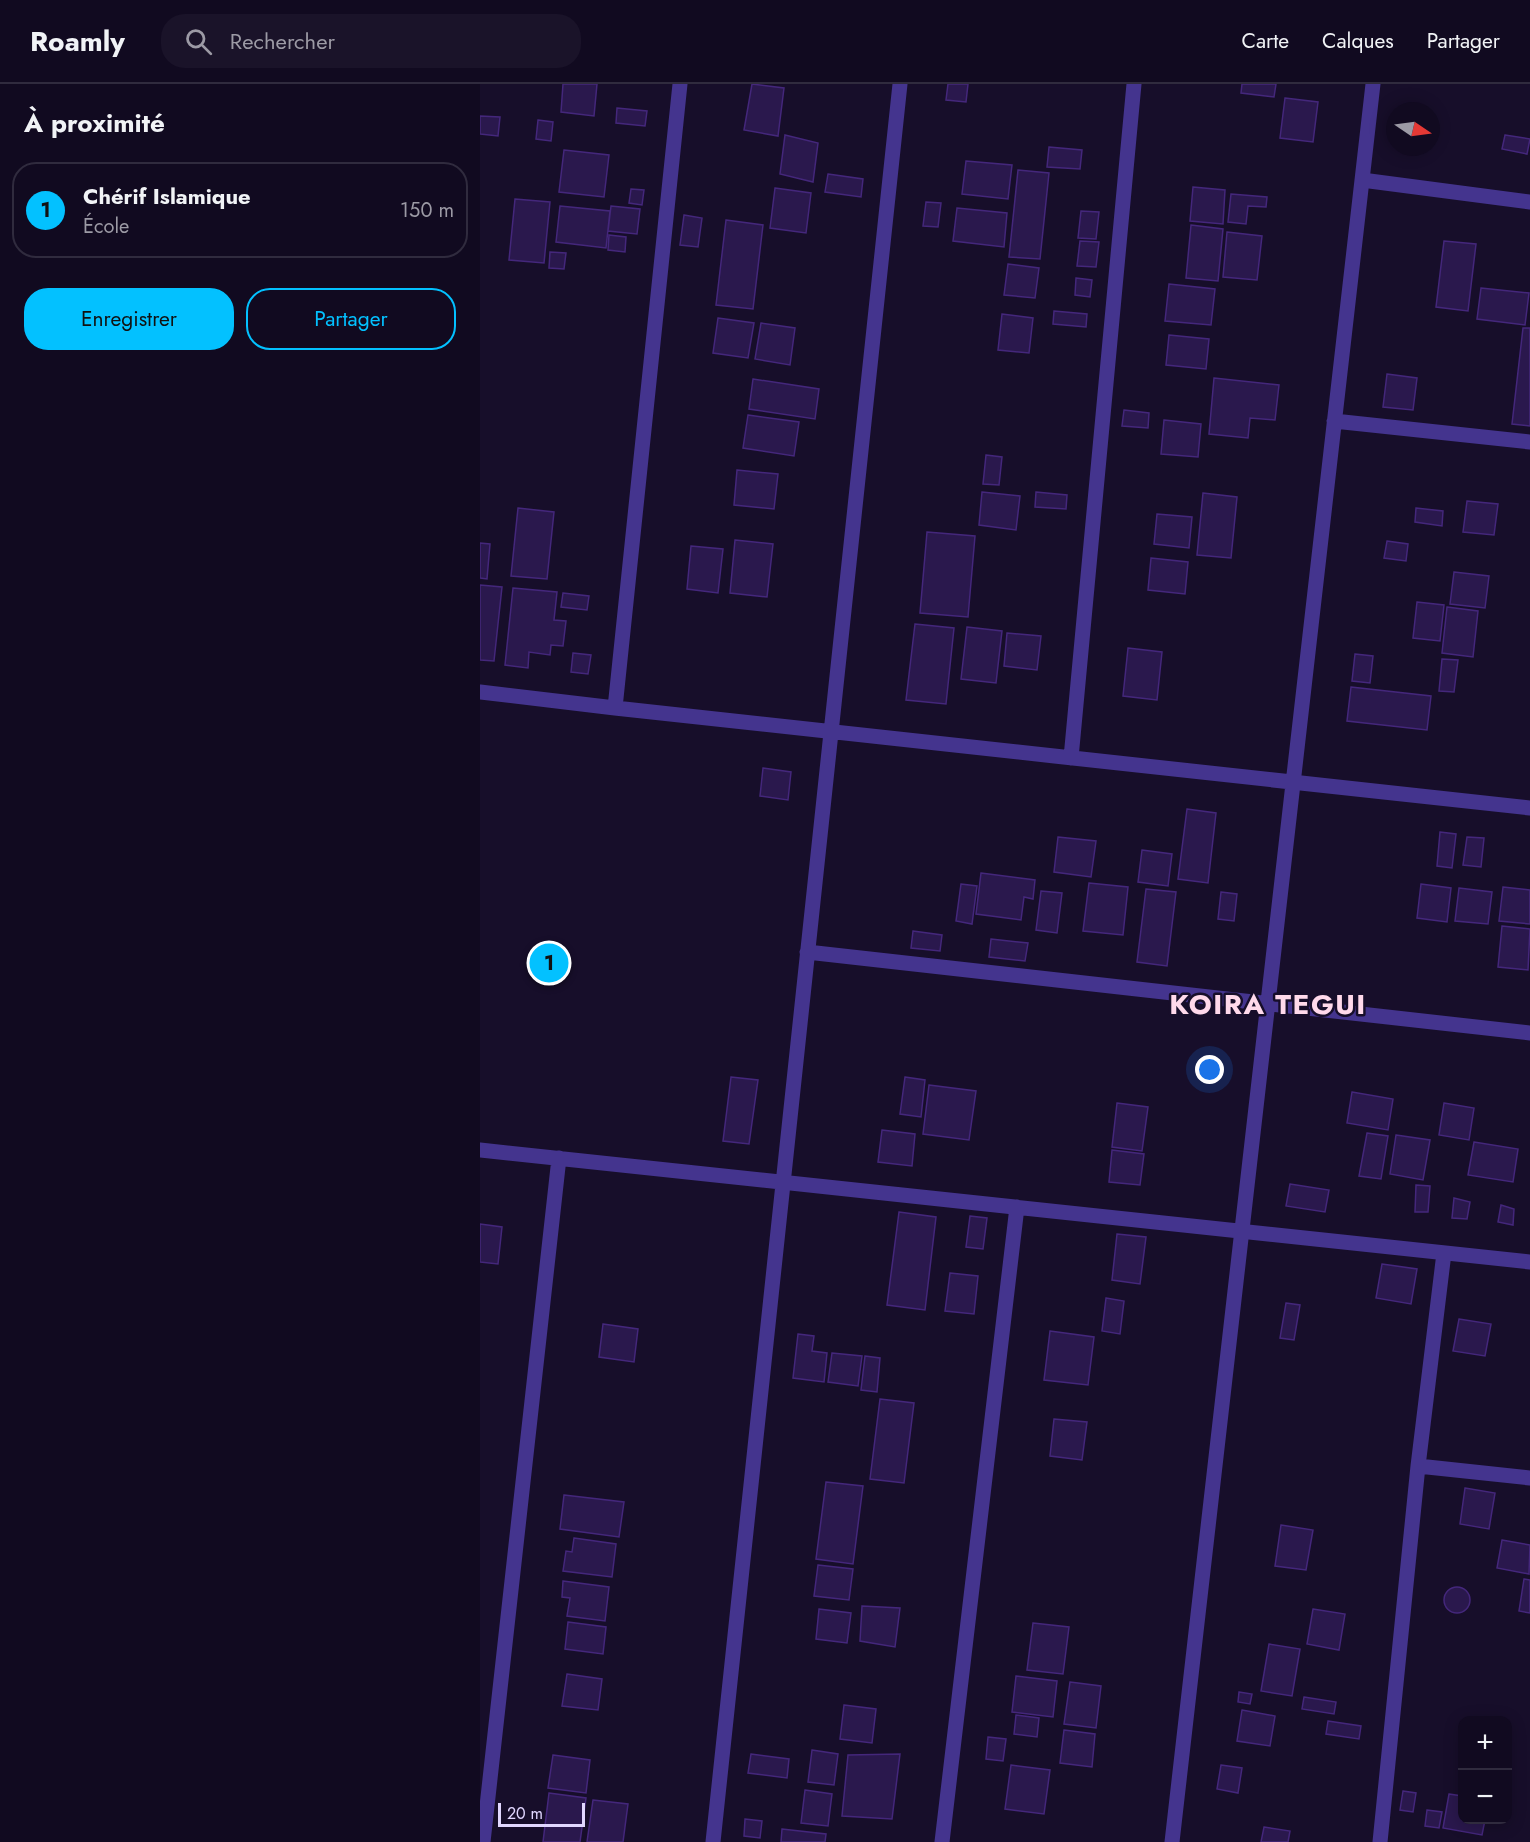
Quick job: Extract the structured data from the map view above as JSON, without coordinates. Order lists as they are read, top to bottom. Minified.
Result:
{"districts":["KOIRA TEGUI"],"scale_bar":"20 m","north":"right","page":{"header":"Roamly","search":"Rechercher","nav":["Carte","Calques","Partager"],"heading":"À proximité","list":[{"mark":"1","name":"Chérif Islamique","note":"École","value":"150 m"}],"buttons":["Enregistrer","Partager"],"pins":"1","map_buttons":["+","−"],"scale":"20 m"}}
